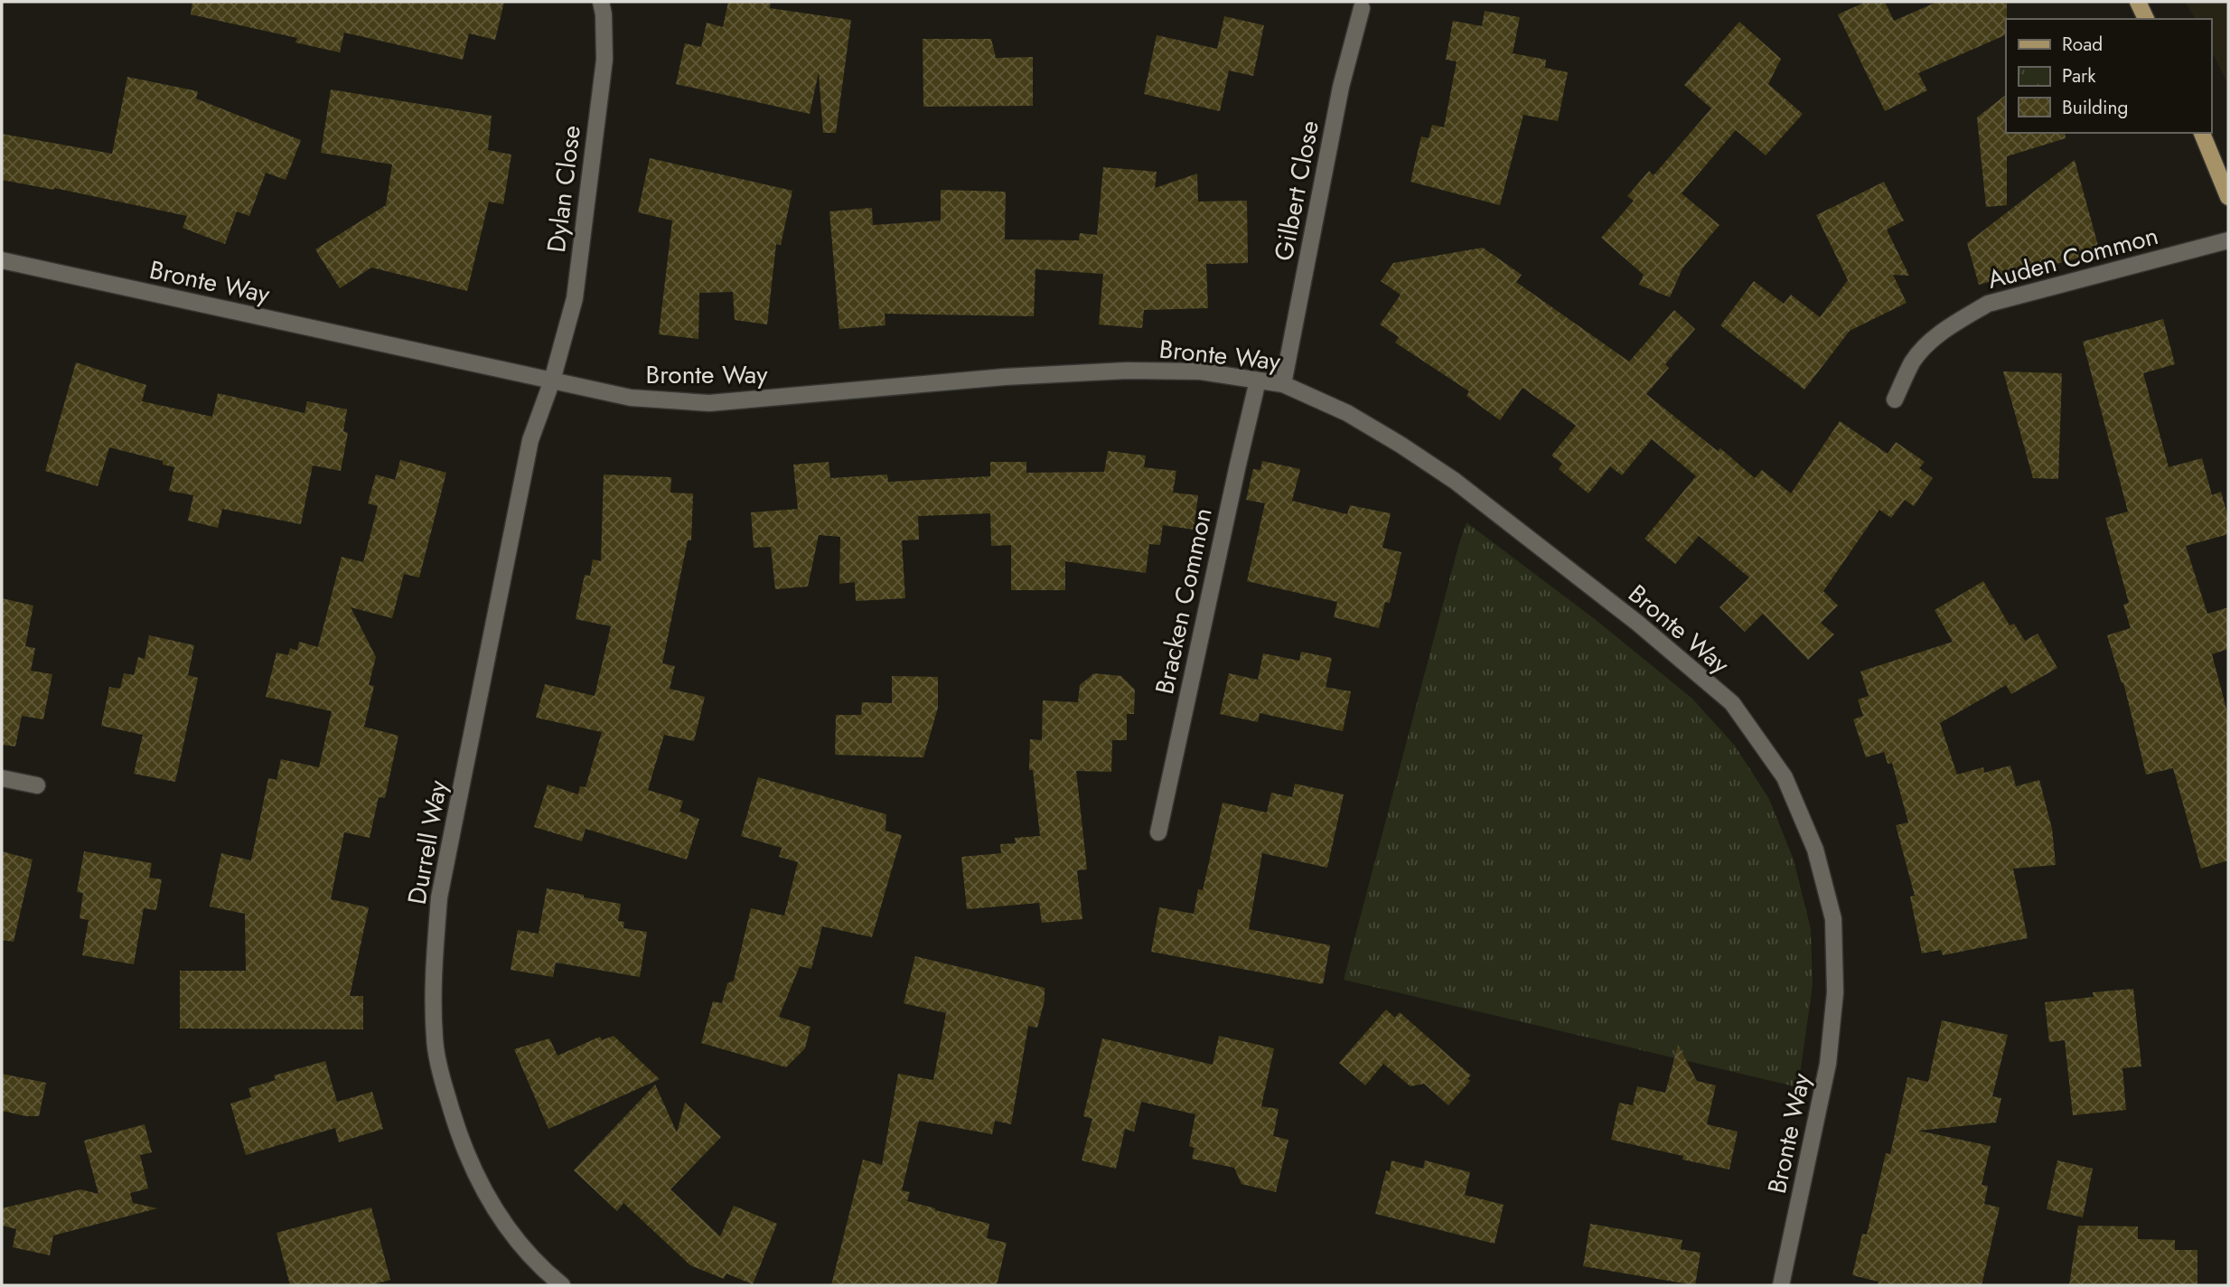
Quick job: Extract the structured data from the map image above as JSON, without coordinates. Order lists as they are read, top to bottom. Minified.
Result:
{"streets":{"street":["Dylan Close","Gilbert Close","Auden Common","Bronte Way","Bracken Common","Durrell Way"]},"crossings":[["Dylan Close","Bronte Way"],["Dylan Close","Durrell Way"],["Gilbert Close","Bronte Way"],["Bronte Way","Bracken Common"],["Bronte Way","Durrell Way"]],"legend":["Road","Park","Building"]}
